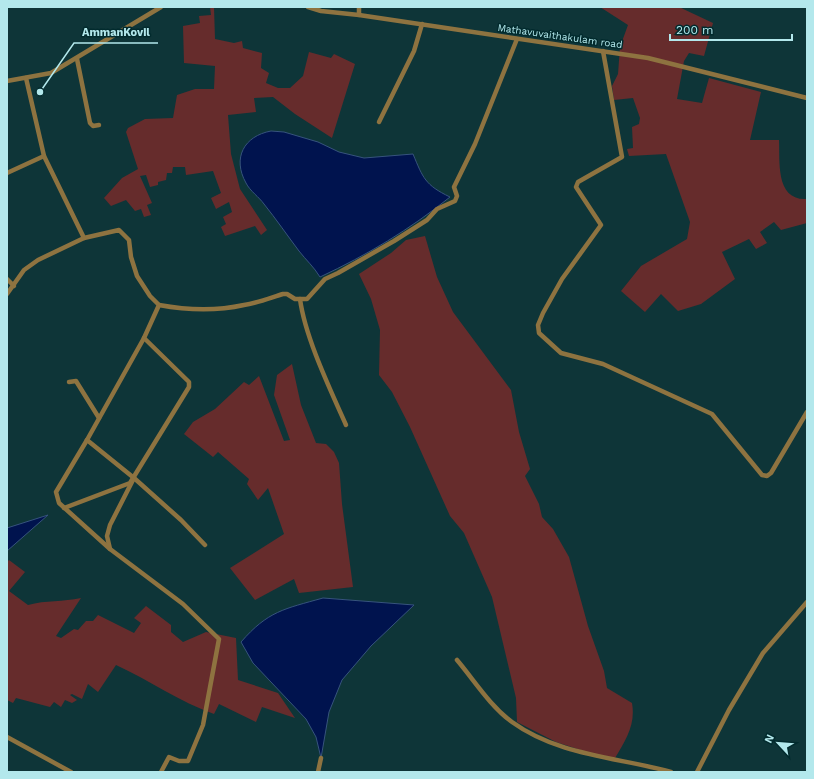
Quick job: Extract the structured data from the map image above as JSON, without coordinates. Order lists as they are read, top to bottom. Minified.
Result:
{"streets":{"street":["Mathavuvaithakulam road"]},"places":["AmmanKovil"],"scale_bar":"200 m","north":"top left"}
